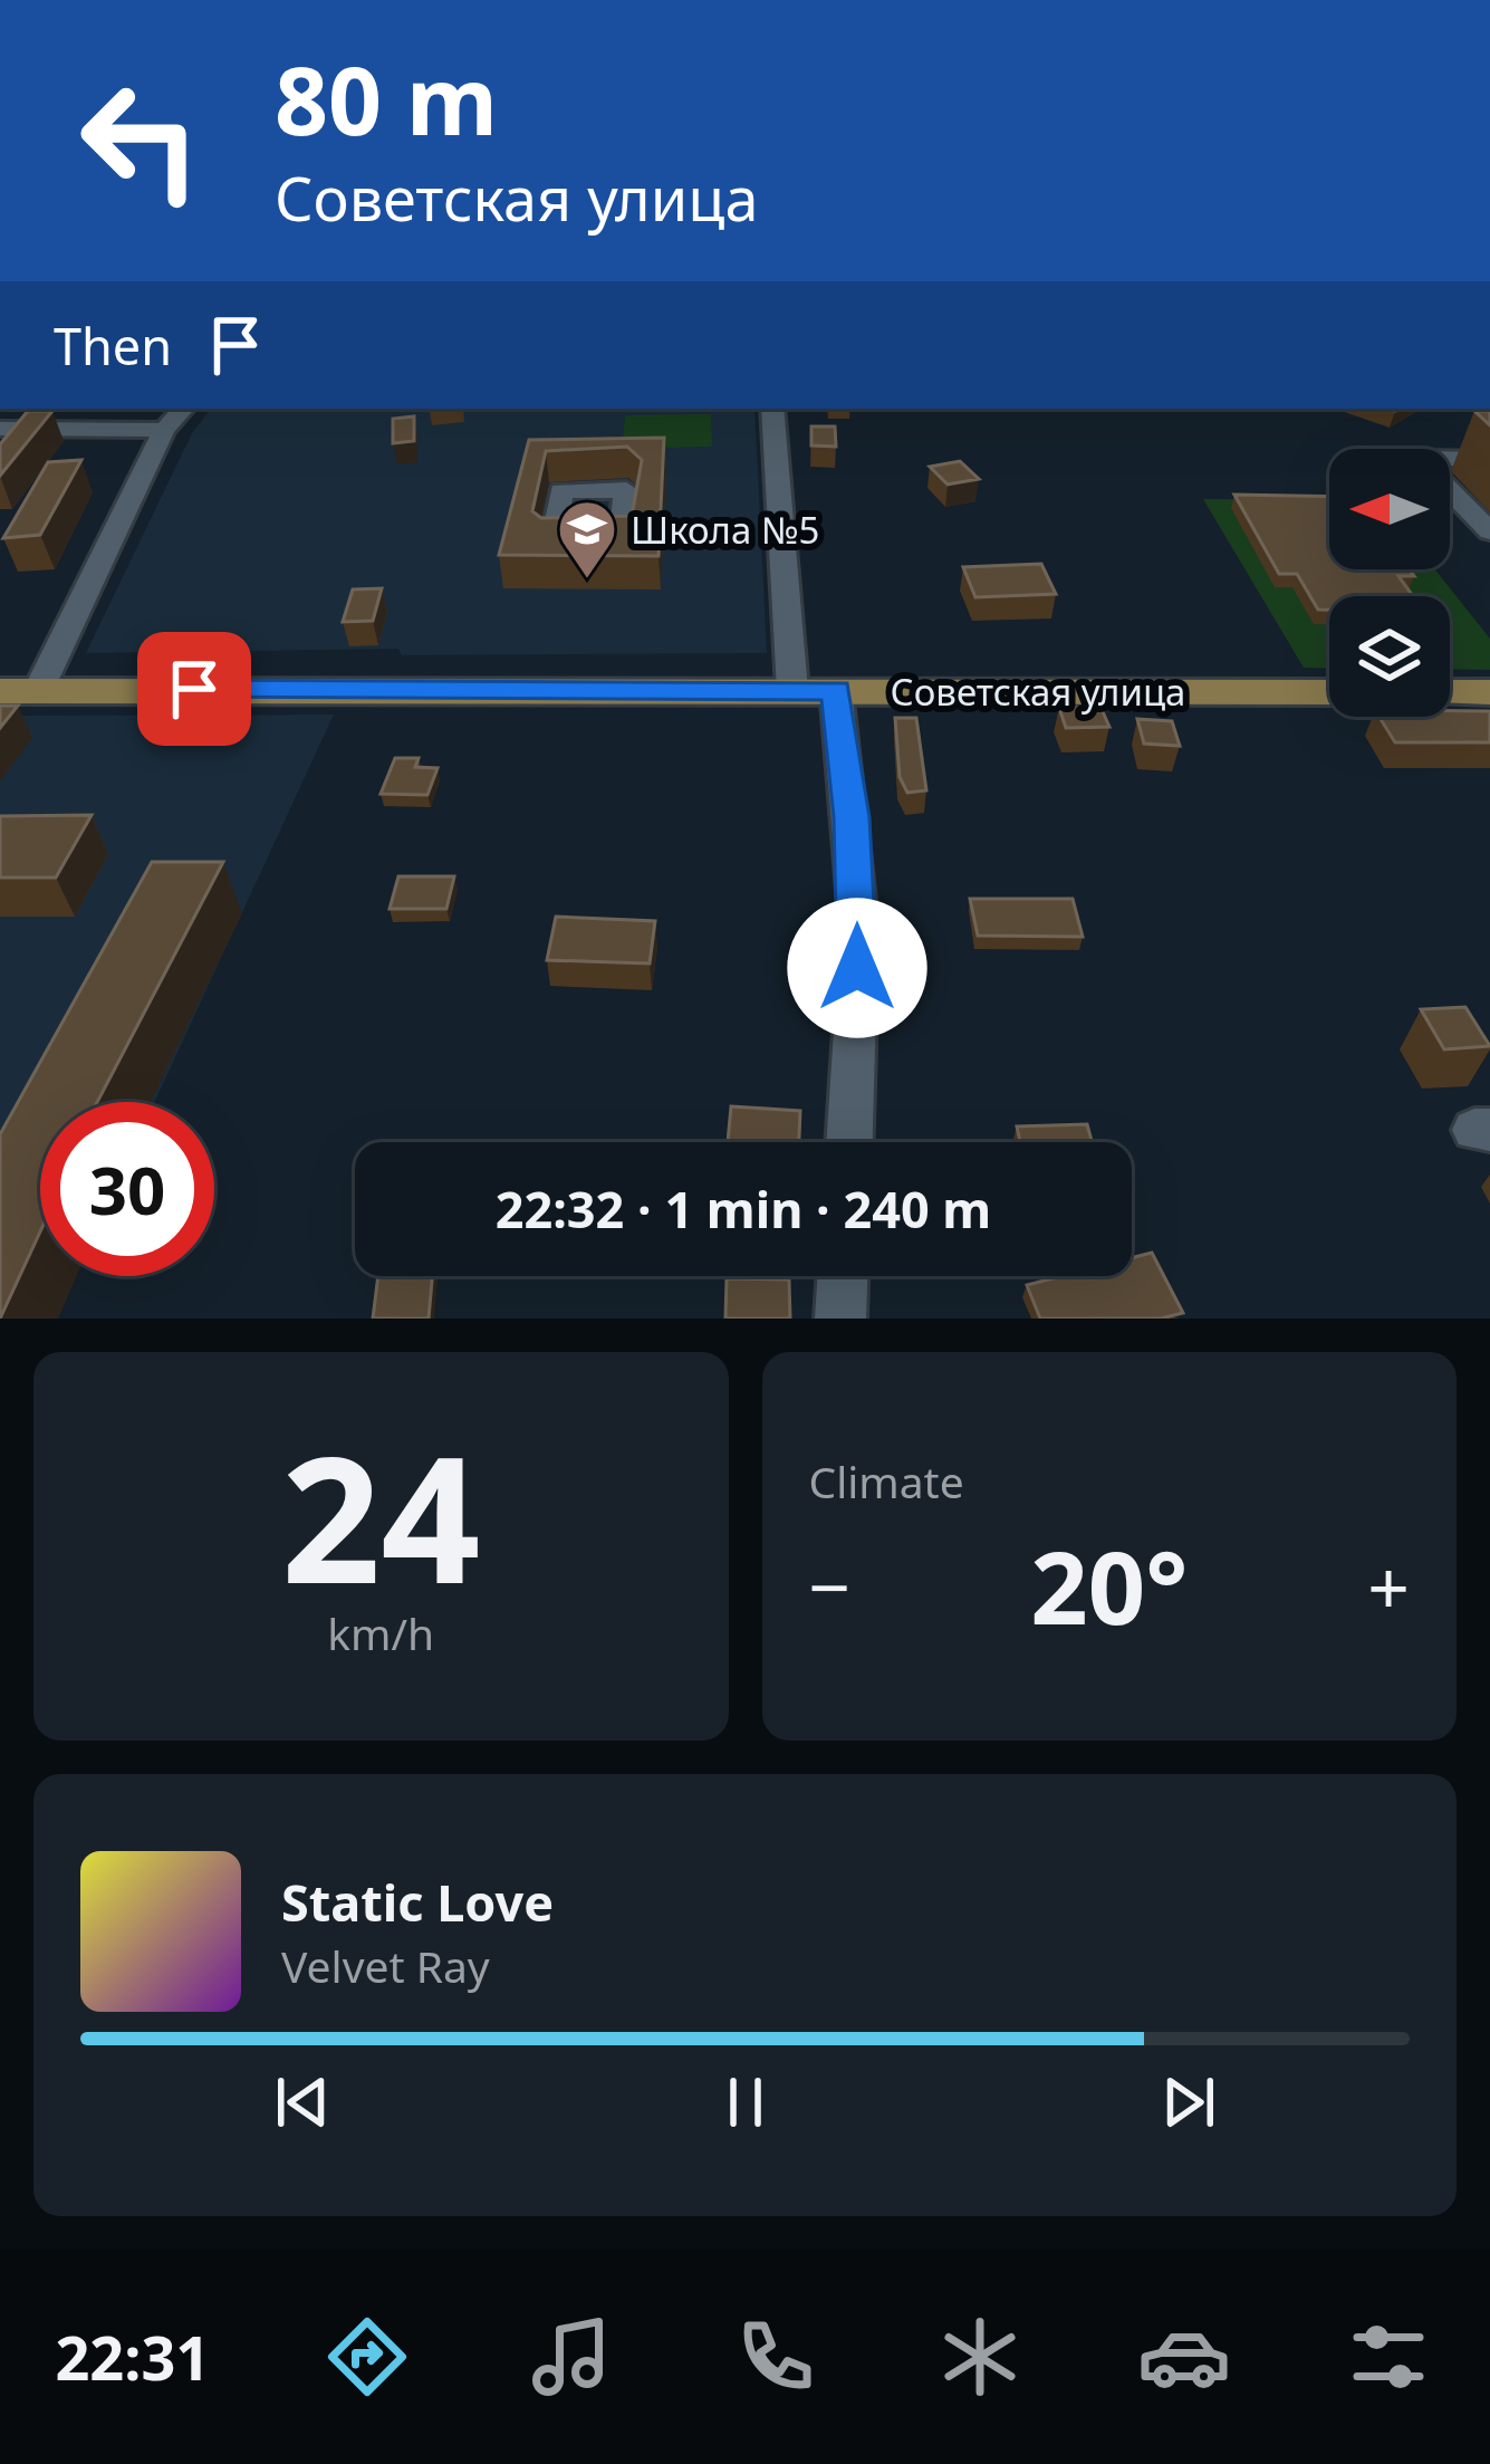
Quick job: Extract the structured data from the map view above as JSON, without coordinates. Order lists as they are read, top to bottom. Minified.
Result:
{"streets":{"main road":["Советская улица"]},"places":{"school or university":["Школа №5"]},"north":"left","page":{"turn":["80 m","Советская улица"],"then":"Then","limit":"30","trip":"22:32 · 1 min · 240 m","tile":[["24","km/h"],"Climate"],"heat":["−","20°","+"],"song":["Static Love","Velvet Ray"],"tabs":"22:31"}}
